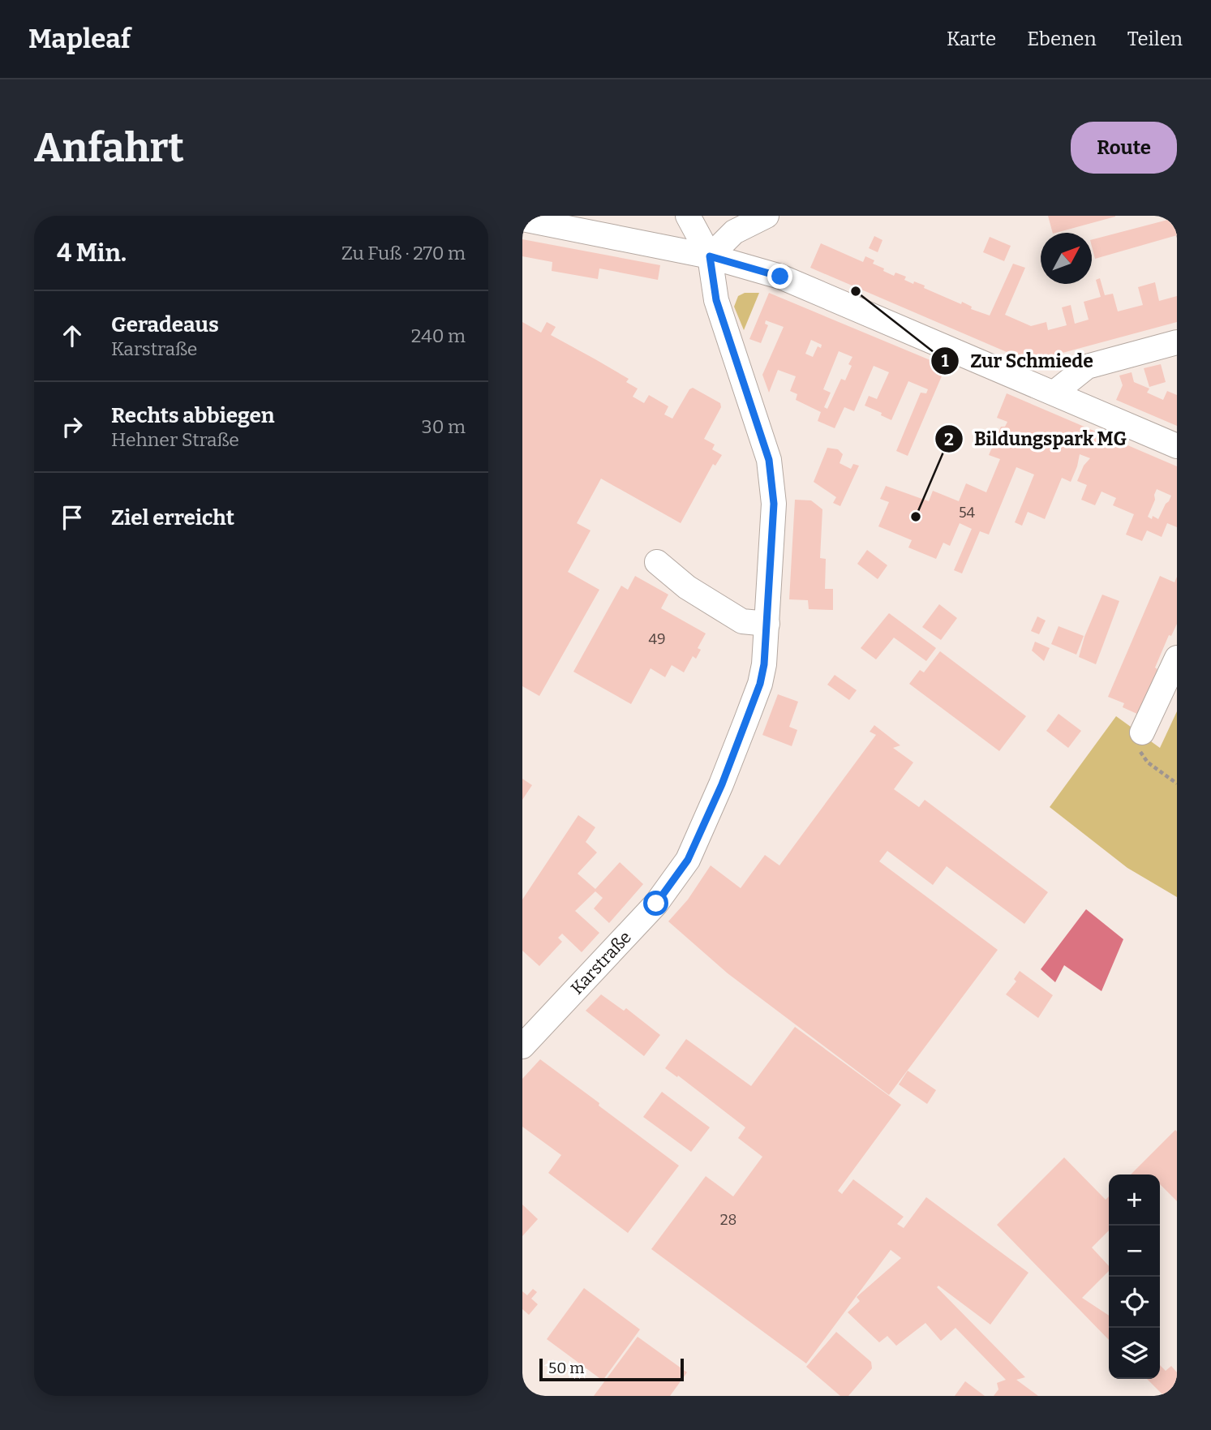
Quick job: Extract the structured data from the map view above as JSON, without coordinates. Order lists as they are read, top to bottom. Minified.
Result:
{"streets":{"street":["Karstraße"]},"places":["Zur Schmiede","Bildungspark MG"],"house_numbers":["54","49","28"],"scale_bar":"50 m","north":"top right","page":{"header":"Mapleaf","nav":["Karte","Ebenen","Teilen"],"buttons":"Route","title":"Anfahrt","heading":["4 Min.","Zu Fuß · 270 m"],"list":[["Geradeaus","Karstraße","240 m"],["Rechts abbiegen","Hehner Straße","30 m"],"Ziel erreicht"],"map_buttons":["+","−"],"scale":"50 m"}}
